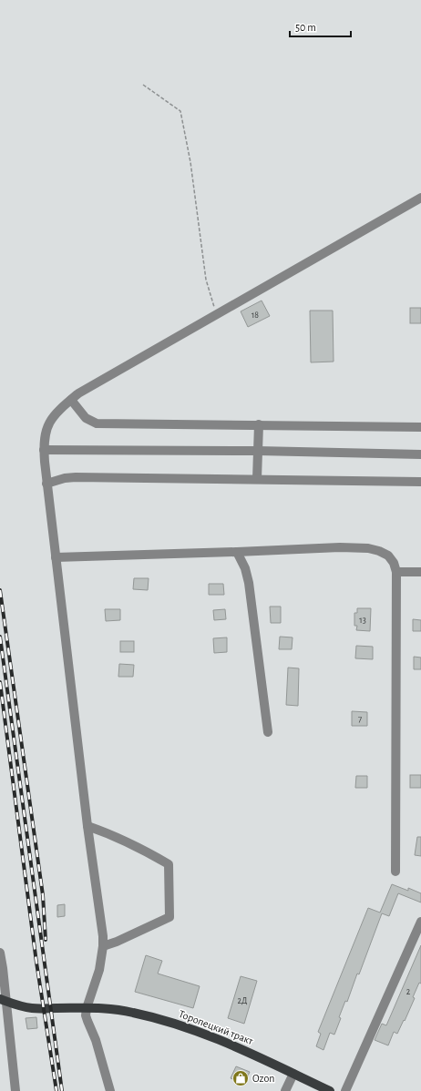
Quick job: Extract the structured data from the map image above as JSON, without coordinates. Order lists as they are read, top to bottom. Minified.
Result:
{"streets":{"main road":["Торопецкий тракт"]},"places":{"shop":["Ozon"]},"house_numbers":["18","13","7","2","2Д"],"scale_bar":"50 m"}
